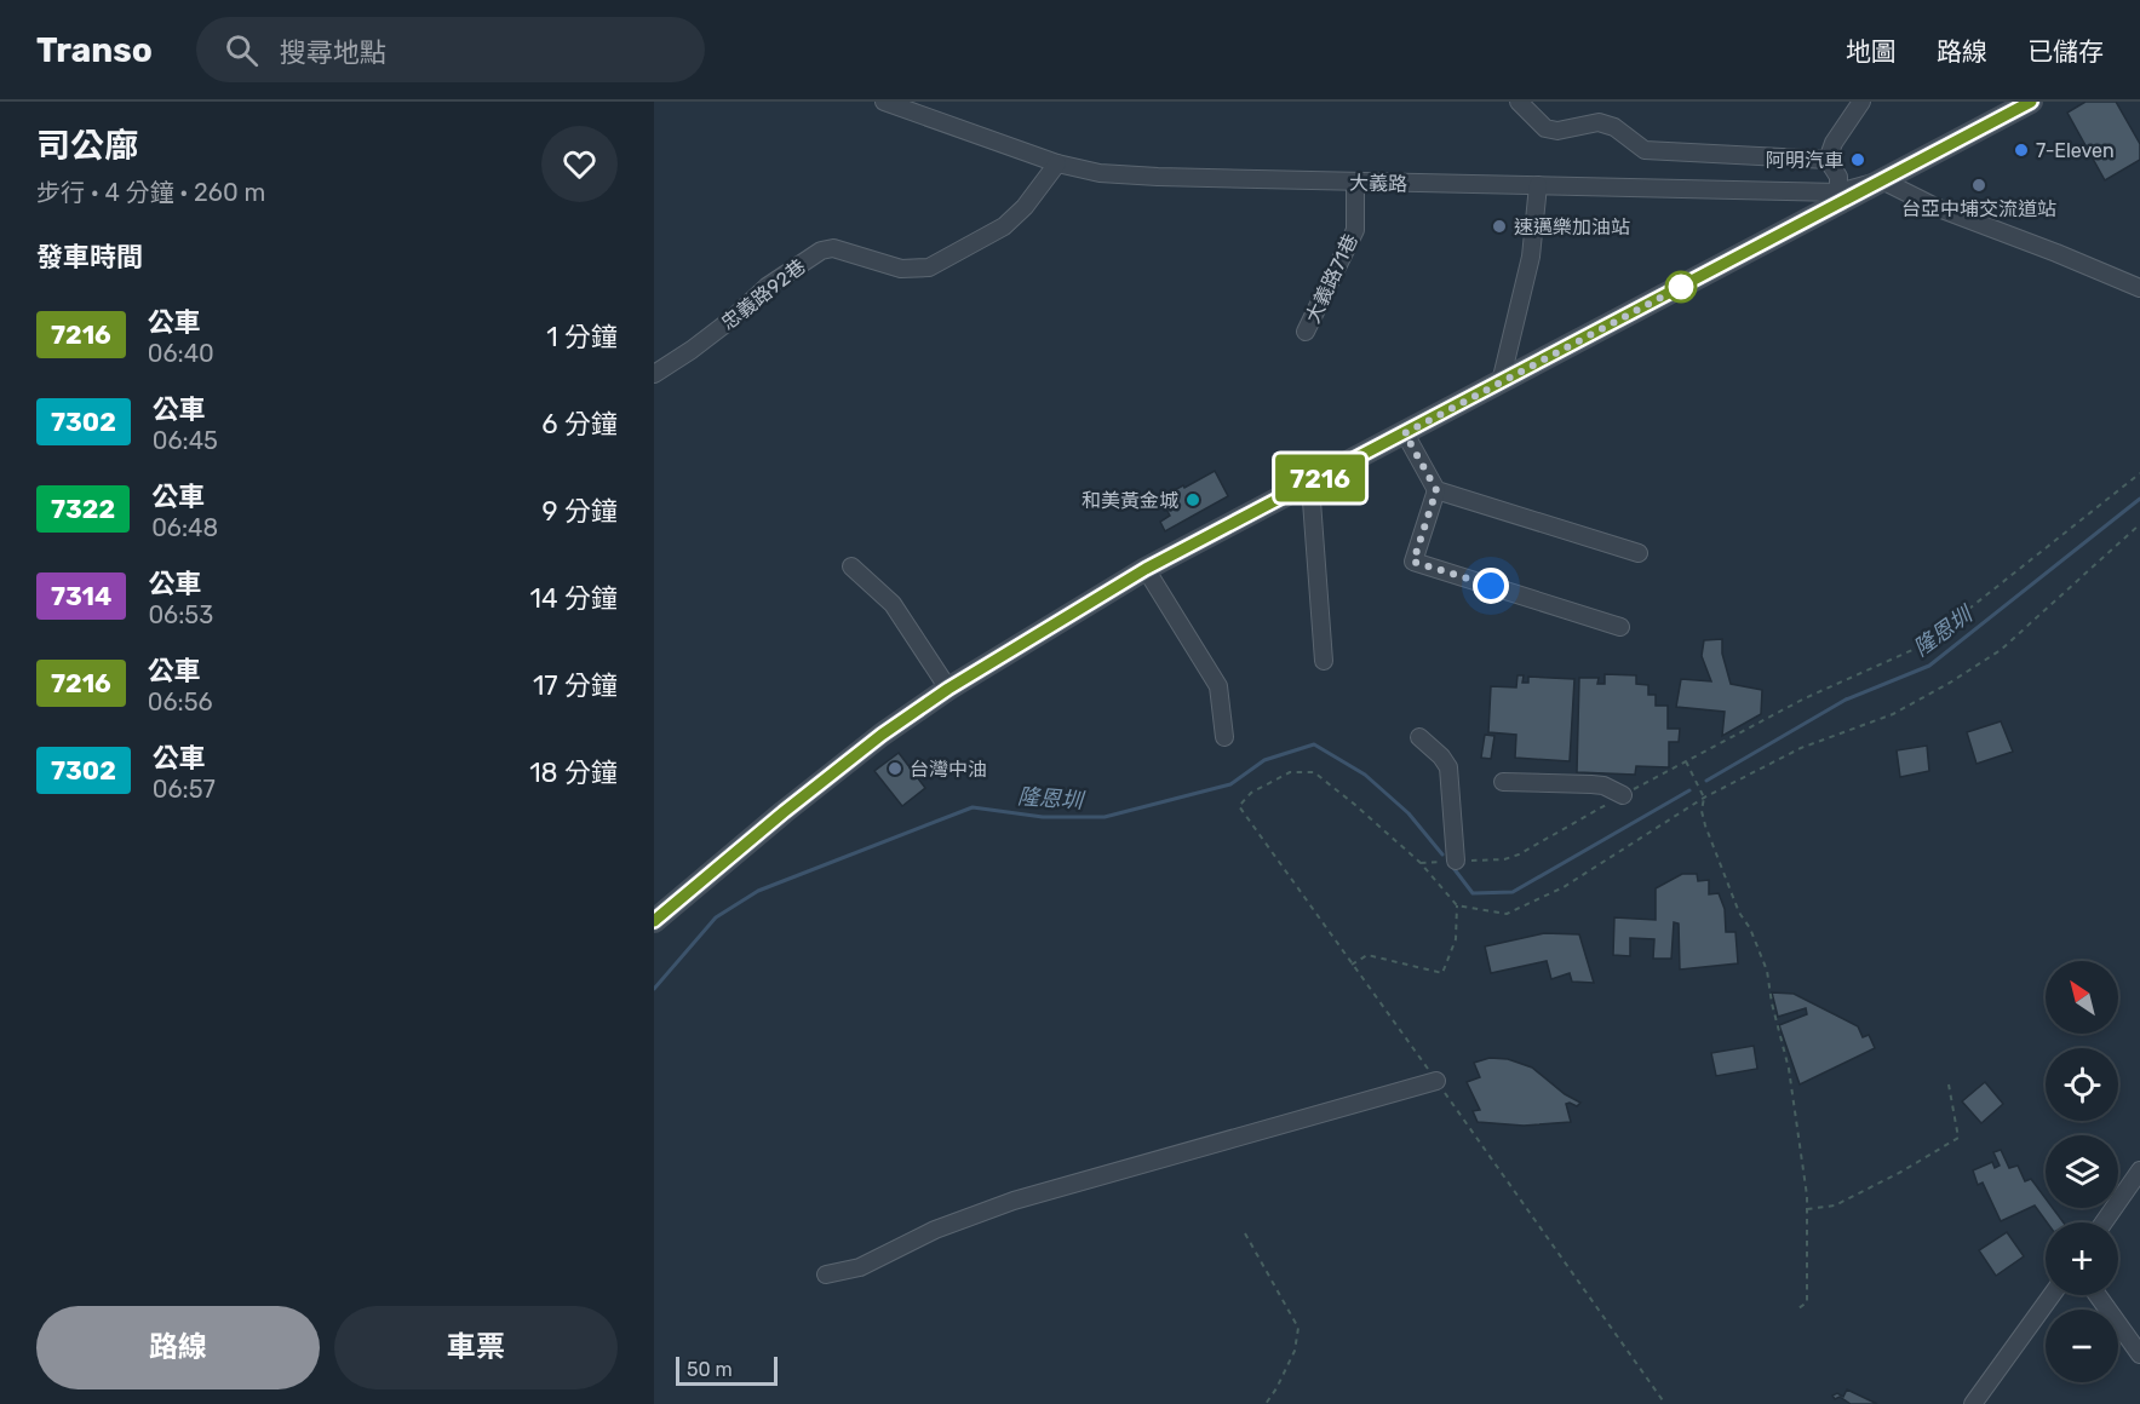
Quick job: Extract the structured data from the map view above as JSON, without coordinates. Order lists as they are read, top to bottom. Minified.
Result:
{"streets":{"street":["大義路","大義路71巷","忠義路92巷"]},"crossings":[["大義路","大義路71巷"],["大義路","忠義路92巷"]],"water":["隆恩圳"],"places":["7-Eleven","阿明汽車","台亞中埔交流道站","速邁樂加油站","和美黃金城","台灣中油"],"lines":["bus line 7216"],"scale_bar":"50 m","north":"top left","page":{"header":"Transo","search":"搜尋地點","nav":["地圖","路線","已儲存"],"heading":[["司公廍","步行 · 4 分鐘 · 260 m"],"發車時間"],"on_map":"7216","list":[{"mark":"7216","name":"公車","note":"06:40","value":"1 分鐘"},{"mark":"7302","name":"公車","note":"06:45","value":"6 分鐘"},{"mark":"7322","name":"公車","note":"06:48","value":"9 分鐘"},{"mark":"7314","name":"公車","note":"06:53","value":"14 分鐘"},{"mark":"7216","name":"公車","note":"06:56","value":"17 分鐘"},{"mark":"7302","name":"公車","note":"06:57","value":"18 分鐘"}],"map_buttons":["+","−"],"buttons":["路線","車票"],"scale":"50 m"}}
